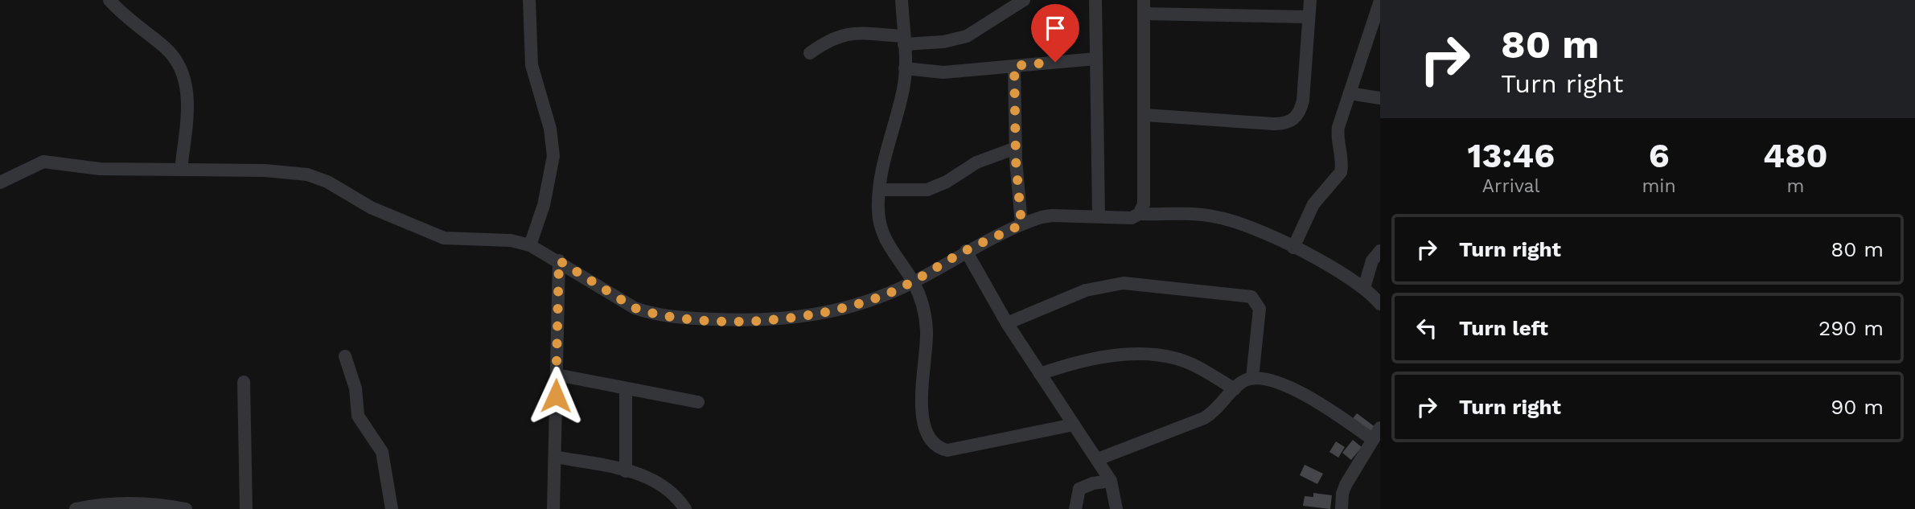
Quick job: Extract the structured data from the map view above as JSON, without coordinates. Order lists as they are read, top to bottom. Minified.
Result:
{"page":{"turn":["80 m","Turn right"],"eta":["13:46","Arrival","6","min","480","m"],"list":[{"name":"Turn right","value":"80 m"},{"name":"Turn left","value":"290 m"},{"name":"Turn right","value":"90 m"}]}}
